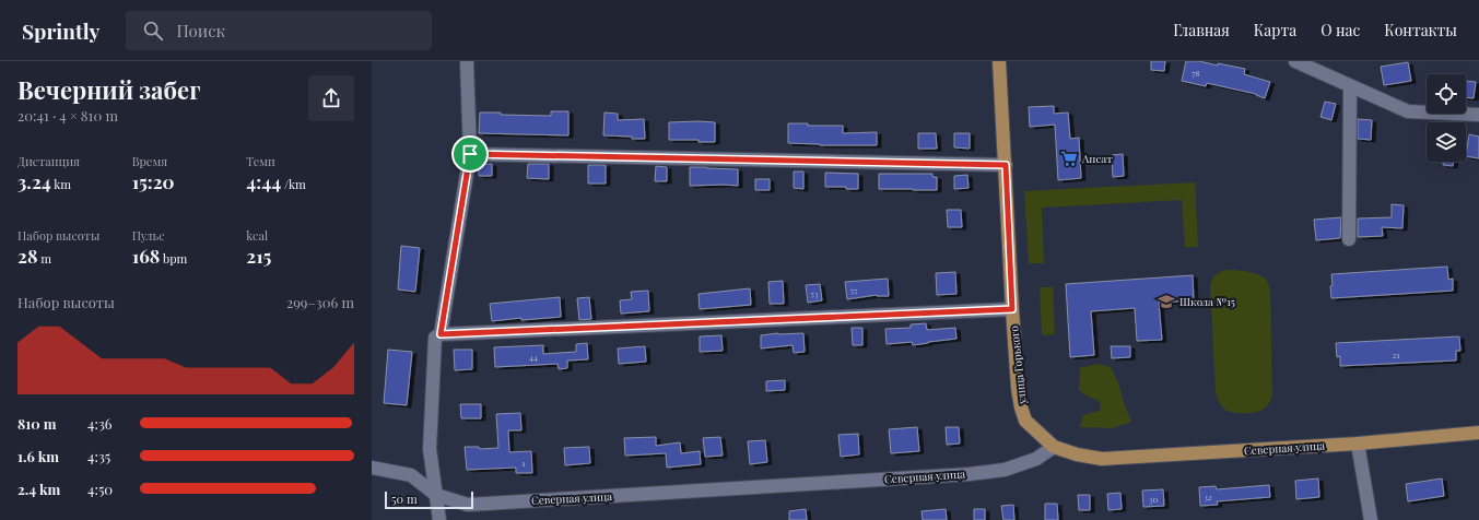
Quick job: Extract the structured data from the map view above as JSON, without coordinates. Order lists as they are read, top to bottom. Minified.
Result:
{"streets":{"main road":["улица Горького","Северная улица"]},"crossings":[["улица Горького","Северная улица"]],"places":{"supermarket":["Ансат"],"school or university":["Школа №15"]},"house_numbers":["78","55","53","21","44","1","32","30"],"scale_bar":"50 m","page":{"header":"Sprintly","search":"Поиск","nav":["Главная","Карта","О нас","Контакты"],"heading":["Вечерний забег","20:41 · 4 × 810 m"],"stats":[["Дистанция","3.24 km"],["Время","15:20"],["Темп","4:44 /km"],["Набор высоты","28 m"],["Пульс","168 bpm"],["kcal","215"]],"chart":["Набор высоты","299–306 m"],"list":[{"name":"810 m","note":"4:36"},{"name":"1.6 km","note":"4:35"},{"name":"2.4 km","note":"4:50"}],"scale":"50 m"}}
